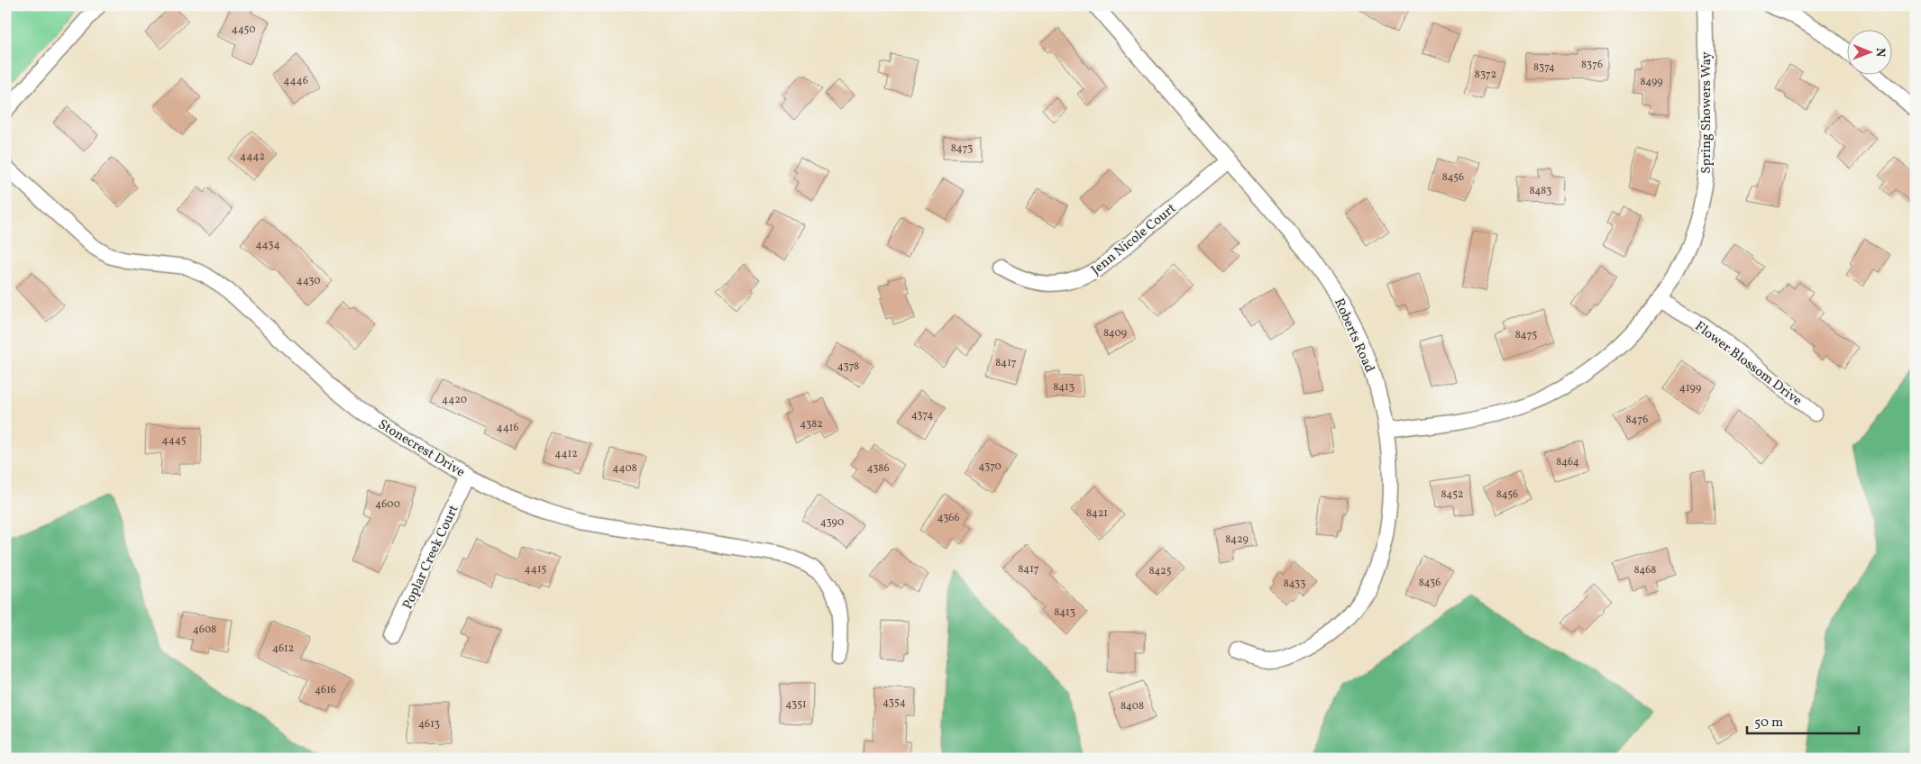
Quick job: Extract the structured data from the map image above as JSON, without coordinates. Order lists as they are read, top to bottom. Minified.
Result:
{"streets":{"street":["Spring Showers Way","Jenn Nicole Court","Roberts Road","Flower Blossom Drive","Stonecrest Drive","Poplar Creek Court"]},"crossings":[["Spring Showers Way","Roberts Road"],["Spring Showers Way","Flower Blossom Drive"],["Jenn Nicole Court","Roberts Road"],["Stonecrest Drive","Poplar Creek Court"]],"house_numbers":["4450","8376","8374","8372","4446","8499","8473","4442","8456","8483","4434","4430","8409","8475","8417","4378","8413","4199","4420","4374","8476","4382","4416","4445","4412","8464","4370","4408","4386","8452","8456","4600","8421","4366","4390","8429","4415","8417","8468","8425","8436","8433","8413","4608","4612","4616","4354","4351","8408","4613"],"scale_bar":"50 m","north":"right"}
